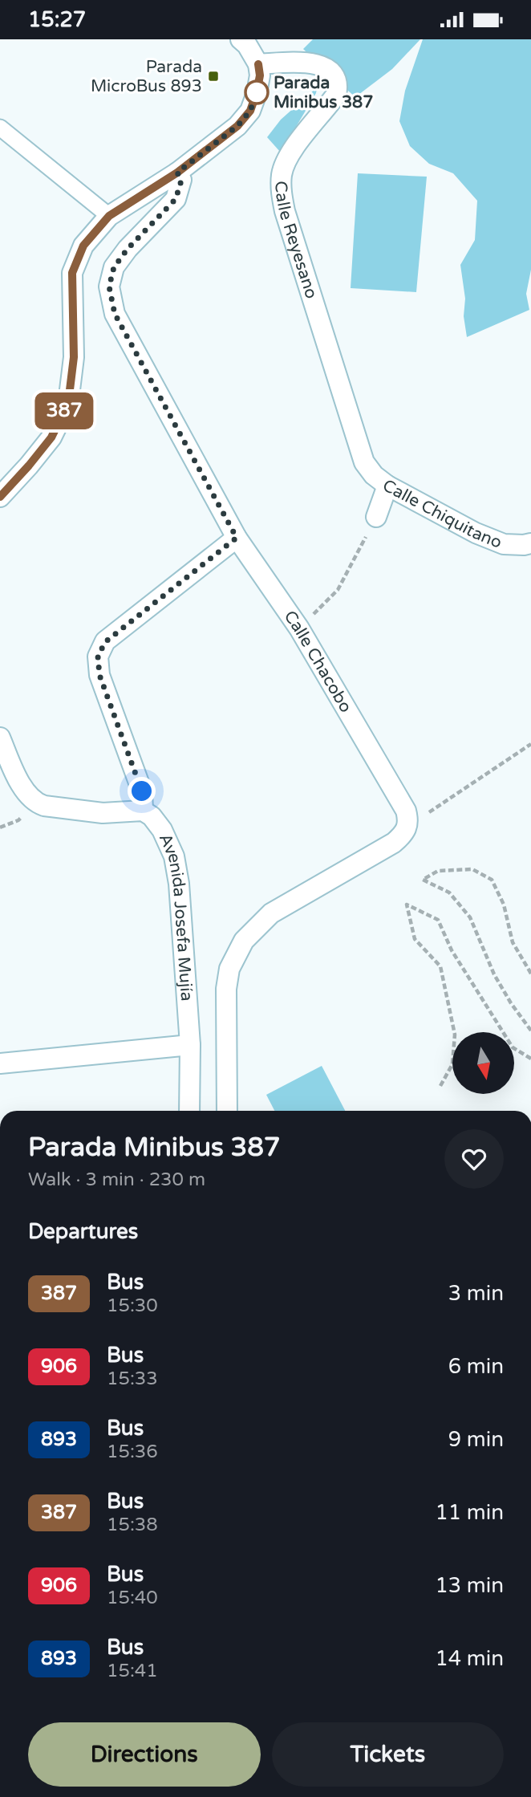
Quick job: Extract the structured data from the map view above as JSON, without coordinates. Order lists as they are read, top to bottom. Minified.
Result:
{"streets":{"street":["Calle Reyesano","Calle Chiquitano","Calle Chacobo","Avenida Josefa Mujía"]},"crossings":[["Calle Reyesano","Calle Chiquitano"]],"places":{"transit":["Parada MicroBus 893"],"other":["Parada Minibus 387"]},"lines":["bus line 387"],"north":"bottom","page":{"status":"15:27","on_map":"387","heading":[["Parada Minibus 387","Walk · 3 min · 230 m"],"Departures"],"list":[{"mark":"387","name":"Bus","note":"15:30","value":"3 min"},{"mark":"906","name":"Bus","note":"15:33","value":"6 min"},{"mark":"893","name":"Bus","note":"15:36","value":"9 min"},{"mark":"387","name":"Bus","note":"15:38","value":"11 min"},{"mark":"906","name":"Bus","note":"15:40","value":"13 min"},{"mark":"893","name":"Bus","note":"15:41","value":"14 min"}],"buttons":["Directions","Tickets"]}}
